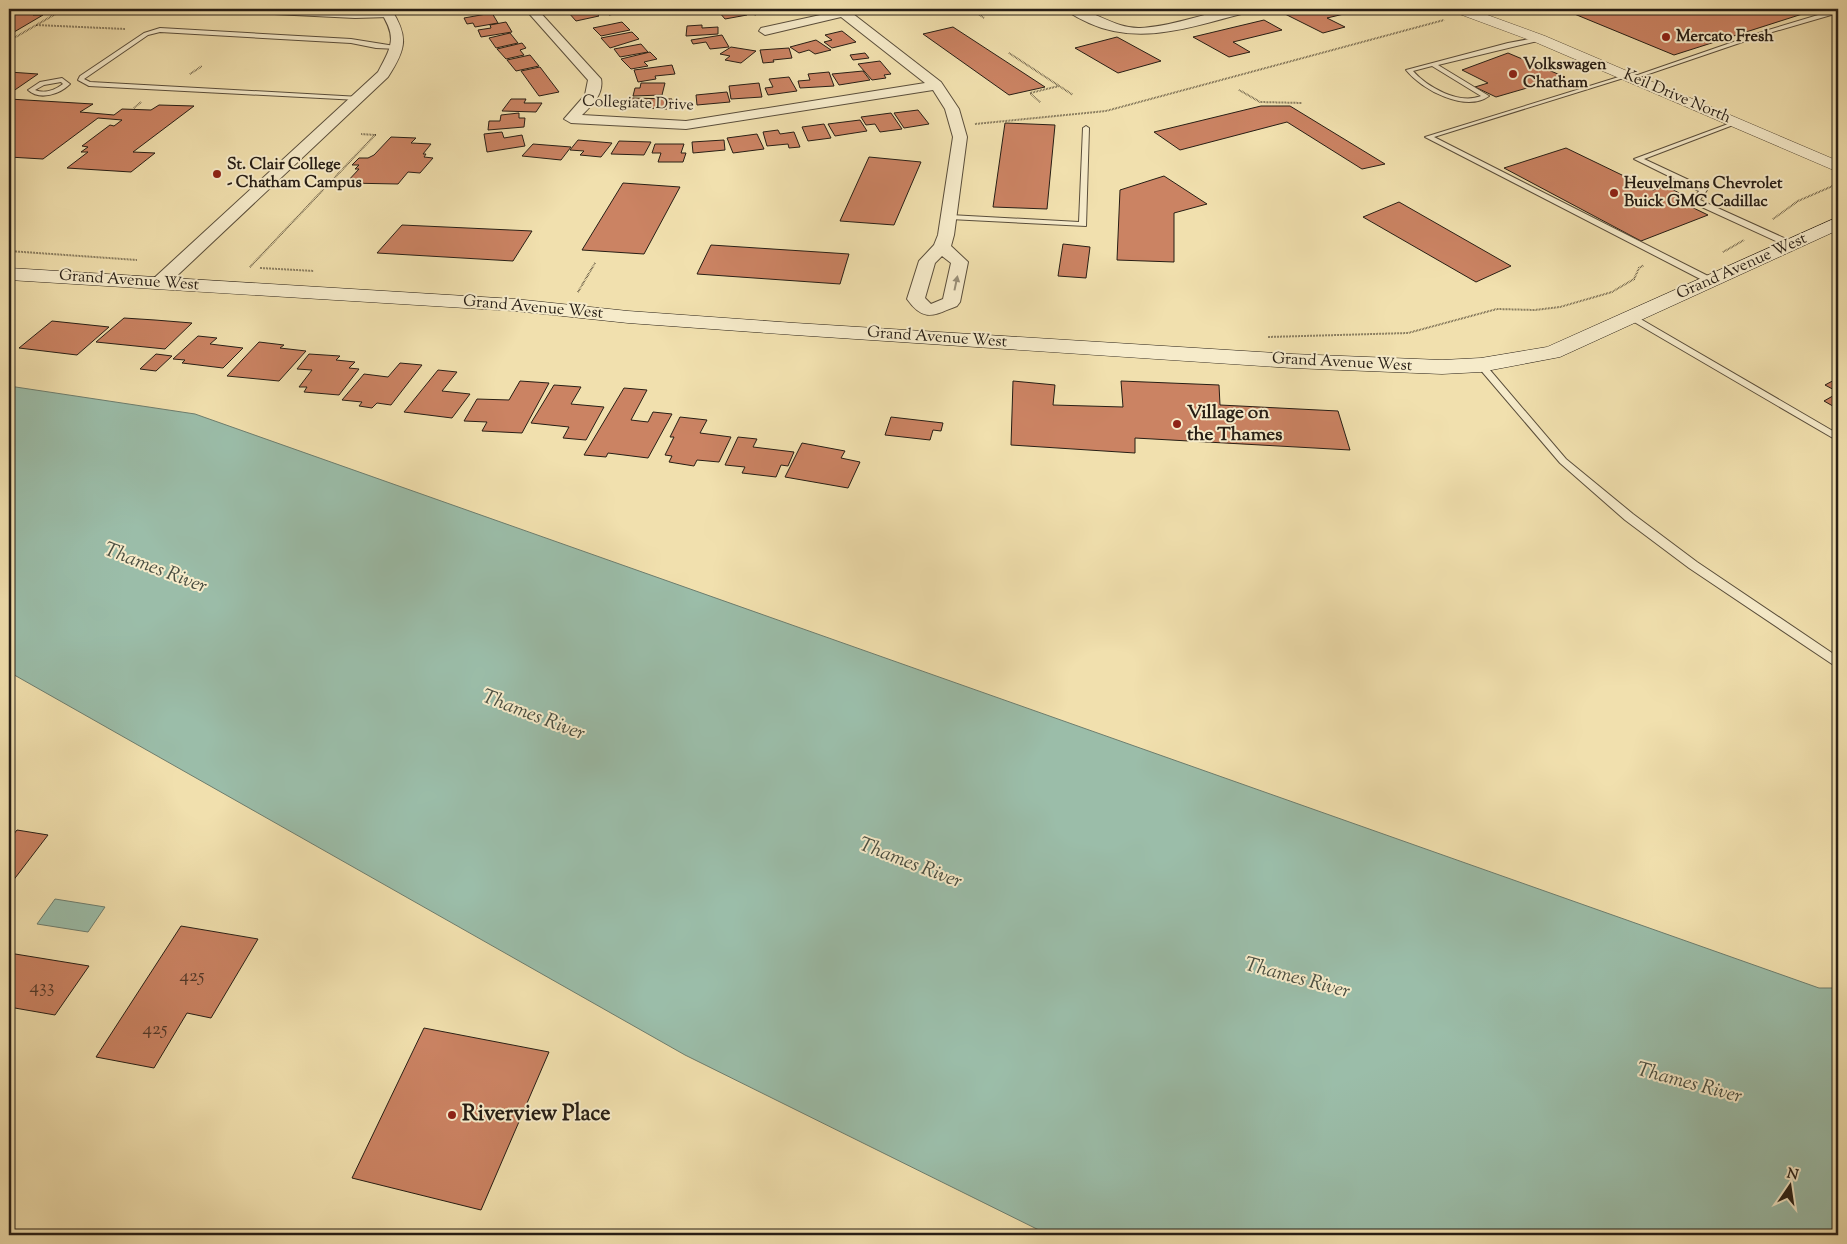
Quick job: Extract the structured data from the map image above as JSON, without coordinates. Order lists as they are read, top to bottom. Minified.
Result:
{"streets":{"main road":["Keil Drive North","Grand Avenue West"],"street":["Collegiate Drive"]},"water":["Thames River"],"places":["Mercato Fresh","Volkswagen Chatham","St. Clair College - Chatham Campus","Heuvelmans Chevrolet Buick GMC Cadillac","Village on the Thames","Riverview Place"],"house_numbers":["425","433","425"],"north":"top"}
